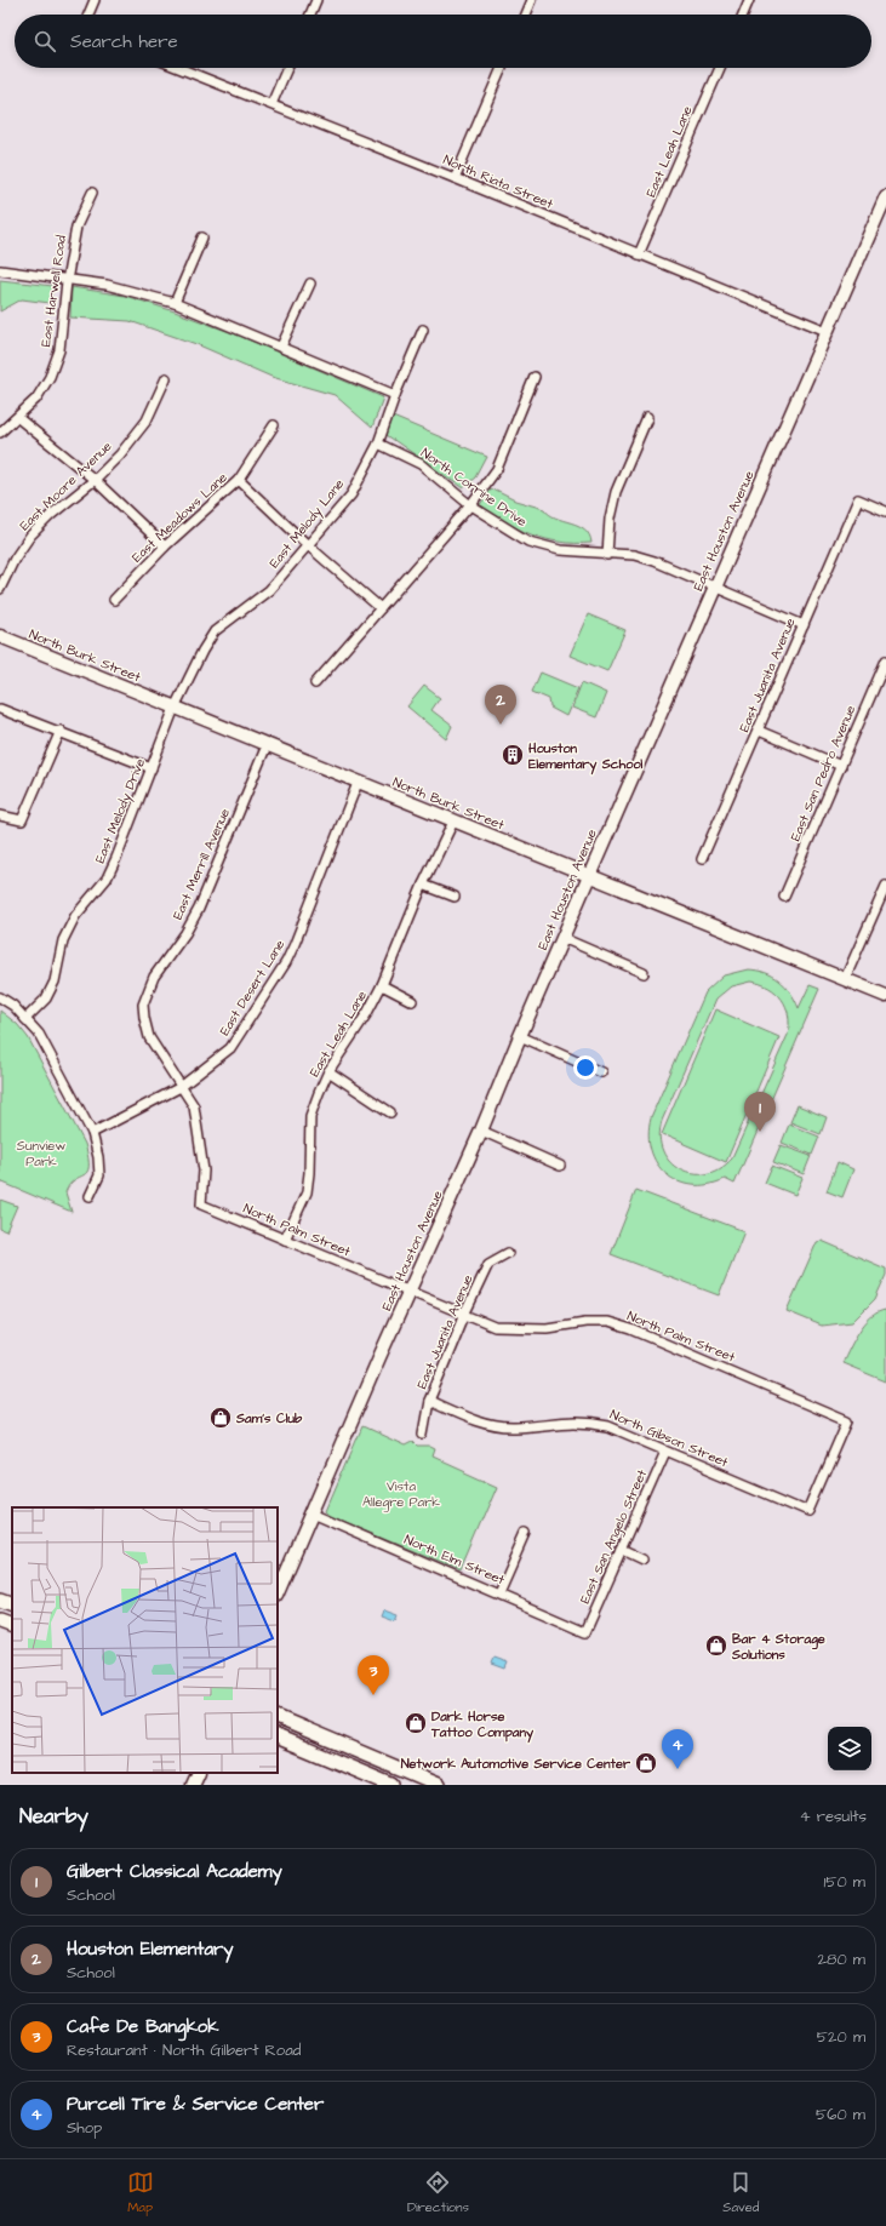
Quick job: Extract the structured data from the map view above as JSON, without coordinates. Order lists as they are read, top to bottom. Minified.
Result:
{"streets":{"street":["East Leah Lane","North Riata Street","East Harwell Road","East Moore Avenue","North Corrine Drive","East Meadows Lane","East Melody Lane","East Houston Avenue","North Burk Street","East Juanita Avenue","East San Pedro Avenue","East Melody Drive","East Merrill Avenue","East Desert Lane","North Palm Street","North Gibson Street","East San Angelo Street","North Elm Street"]},"crossings":[["East Leah Lane","North Riata Street"],["East Leah Lane","North Burk Street"],["East Leah Lane","North Palm Street"],["North Riata Street","East Houston Avenue"],["North Corrine Drive","East Melody Lane"],["North Corrine Drive","East Houston Avenue"],["North Corrine Drive","East Juanita Avenue"],["East Melody Lane","North Burk Street"],["East Melody Lane","East Melody Drive"],["East Houston Avenue","North Burk Street"],["East Houston Avenue","North Palm Street"],["East Houston Avenue","North Elm Street"],["North Burk Street","East Melody Drive"],["North Burk Street","East Merrill Avenue"],["North Burk Street","East Desert Lane"],["East Juanita Avenue","North Palm Street"],["East Juanita Avenue","North Gibson Street"],["East Merrill Avenue","East Desert Lane"],["East Merrill Avenue","North Palm Street"],["North Palm Street","North Gibson Street"],["North Gibson Street","East San Angelo Street"],["East San Angelo Street","North Elm Street"]],"parks":["Sunview Park","Vista Allegre Park"],"places":{"building":["Houston Elementary School"],"shop":["Sam's Club","Bar 4 Storage Solutions","Dark Horse Tattoo Company","Network Automotive Service Center"]},"page":{"search":"Search here","pins":["2","1","3","4"],"heading":["Nearby","4 results"],"list":[{"mark":"1","name":"Gilbert Classical Academy","note":"School","value":"150 m"},{"mark":"2","name":"Houston Elementary","note":"School","value":"280 m"},{"mark":"3","name":"Cafe De Bangkok","note":"Restaurant · North Gilbert Road","value":"520 m"},{"mark":"4","name":"Purcell Tire & Service Center","note":"Shop","value":"560 m"}],"nav":["Map","Directions","Saved"]}}
